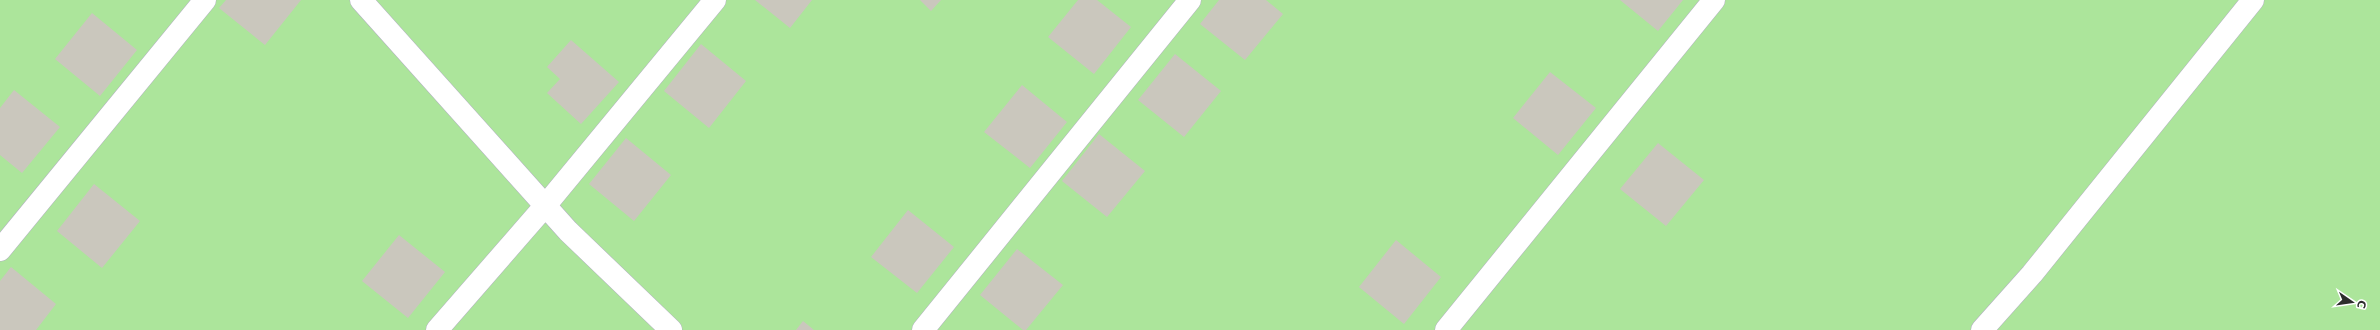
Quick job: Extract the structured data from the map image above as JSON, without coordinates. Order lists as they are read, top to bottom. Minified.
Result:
{"north":"right"}
